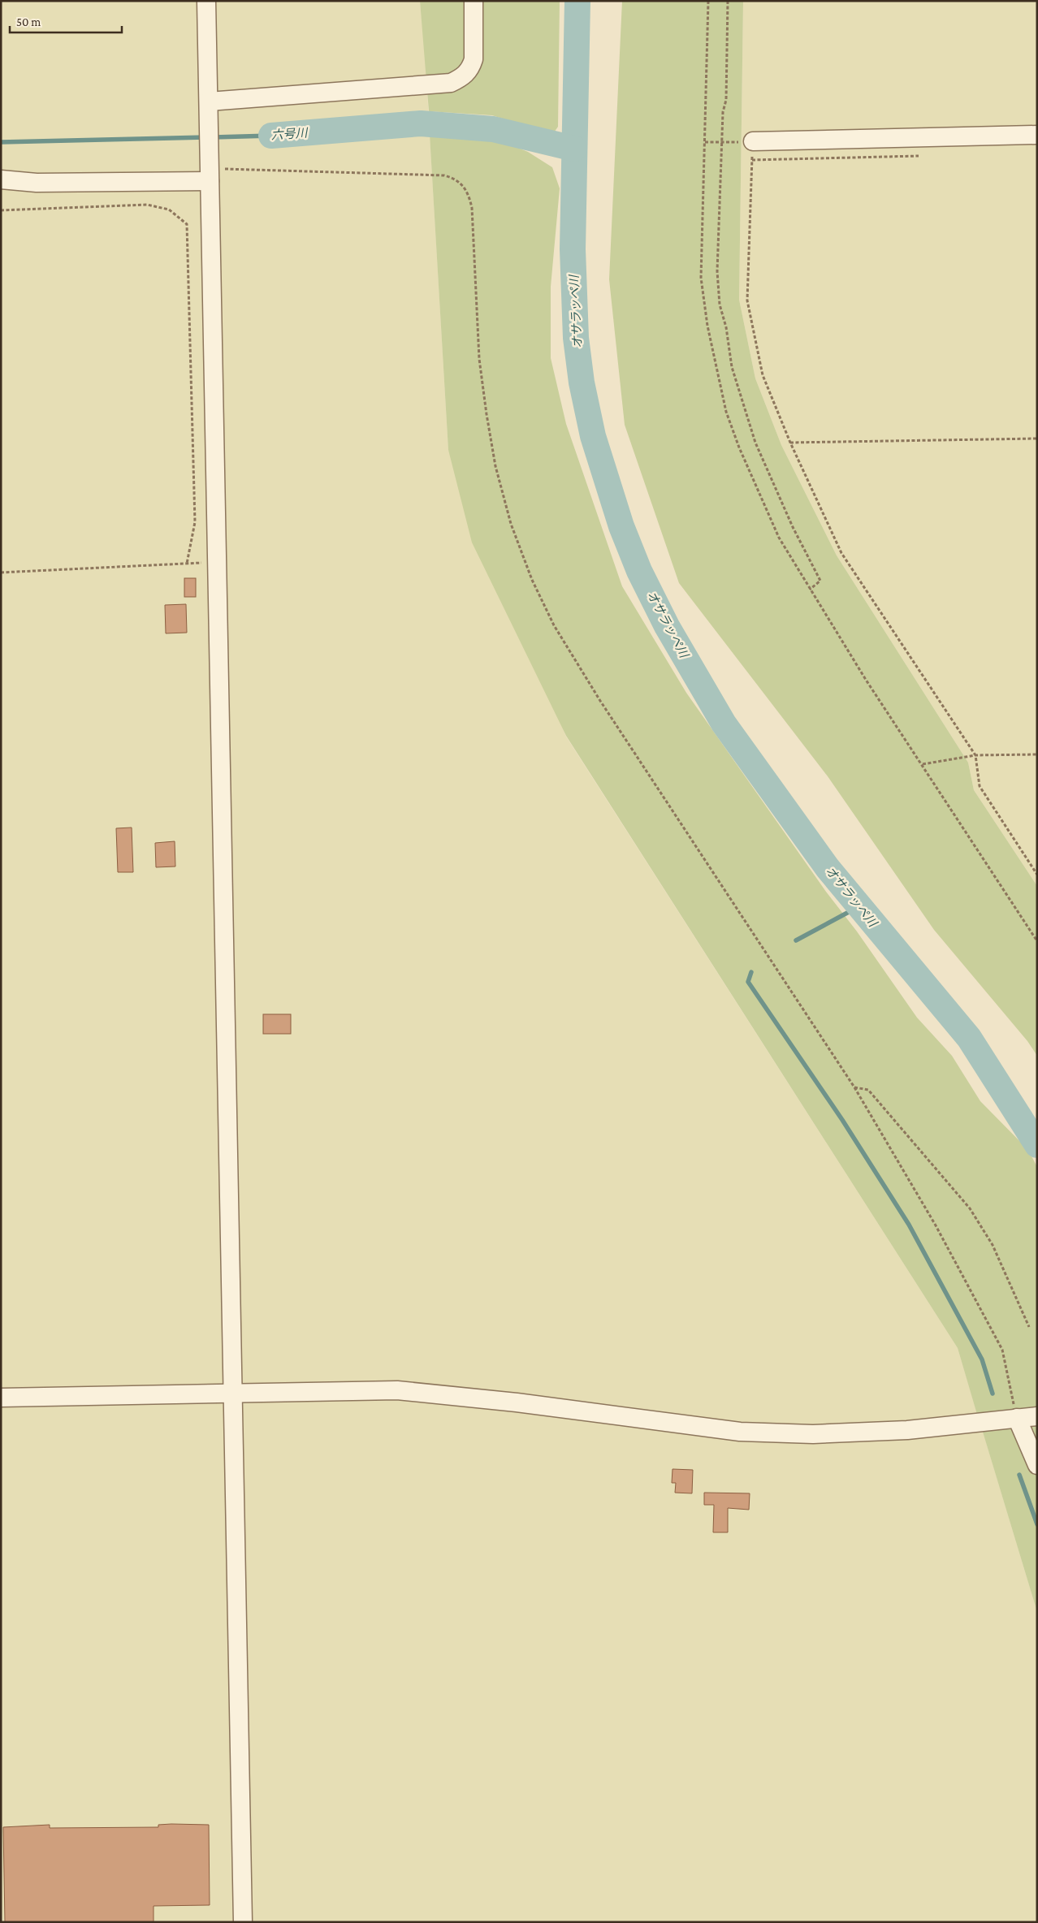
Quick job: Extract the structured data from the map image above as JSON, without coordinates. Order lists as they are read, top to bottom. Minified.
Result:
{"water":["六号川","オサラッペ川"],"scale_bar":"50 m"}
